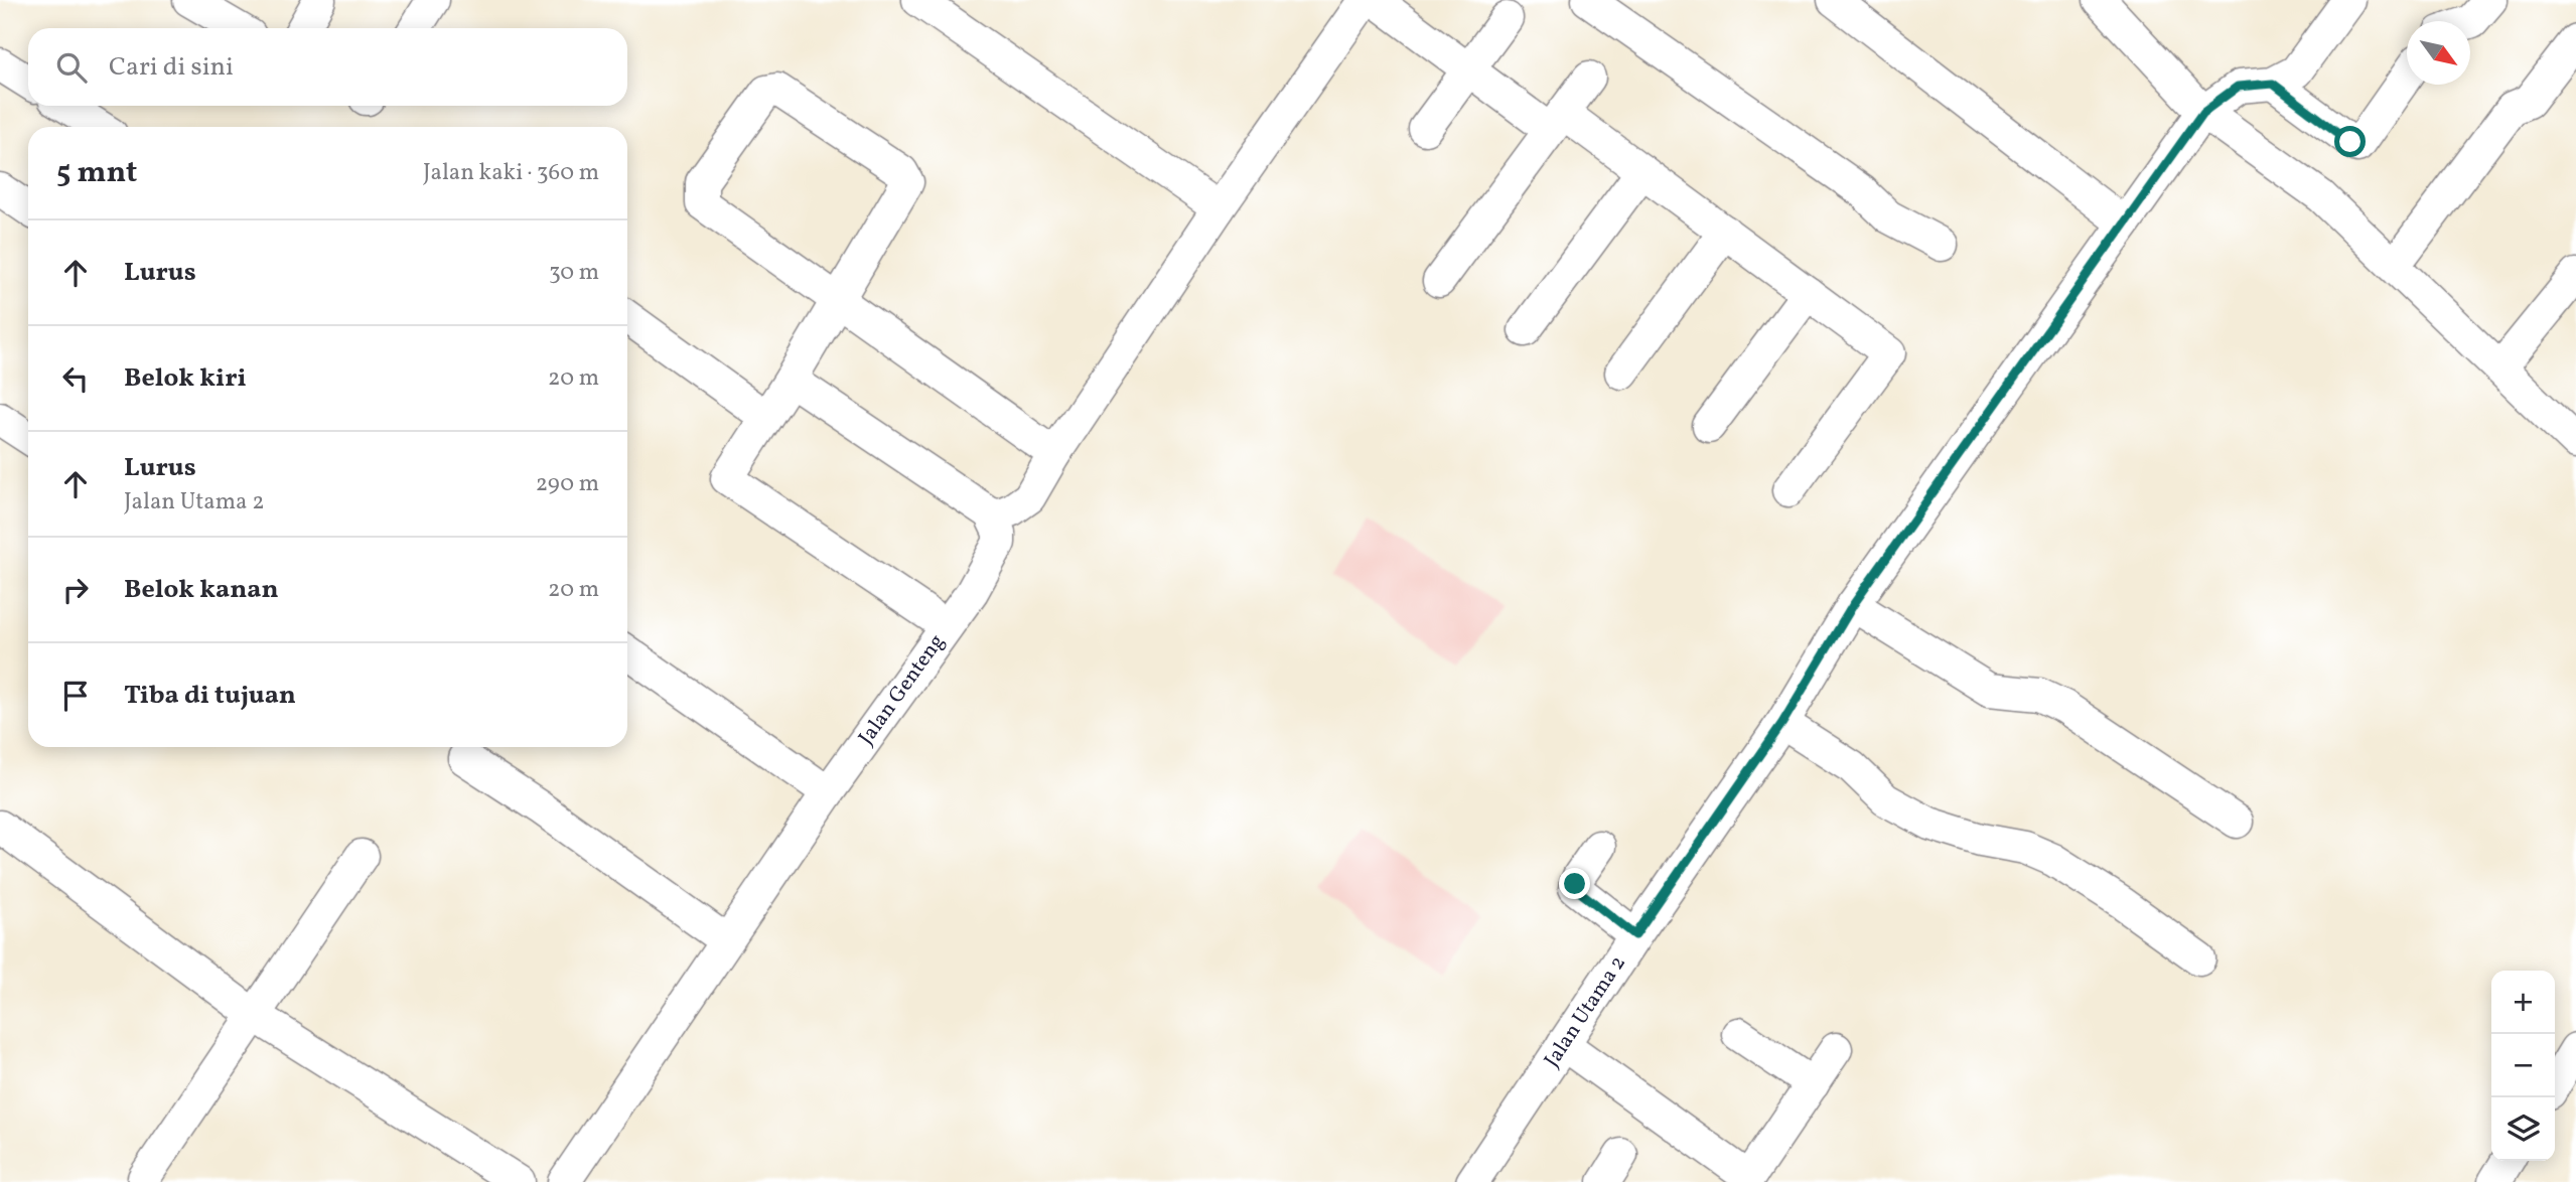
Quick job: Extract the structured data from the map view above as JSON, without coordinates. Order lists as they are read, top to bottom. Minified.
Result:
{"streets":{"street":["Jalan Genteng","Jalan Utama 2"]},"north":"bottom right","page":{"search":"Cari di sini","heading":["5 mnt","Jalan kaki · 360 m"],"list":[["Lurus","30 m"],["Belok kiri","20 m"],["Lurus","Jalan Utama 2","290 m"],["Belok kanan","20 m"],"Tiba di tujuan"],"map_buttons":["+","−"]}}
